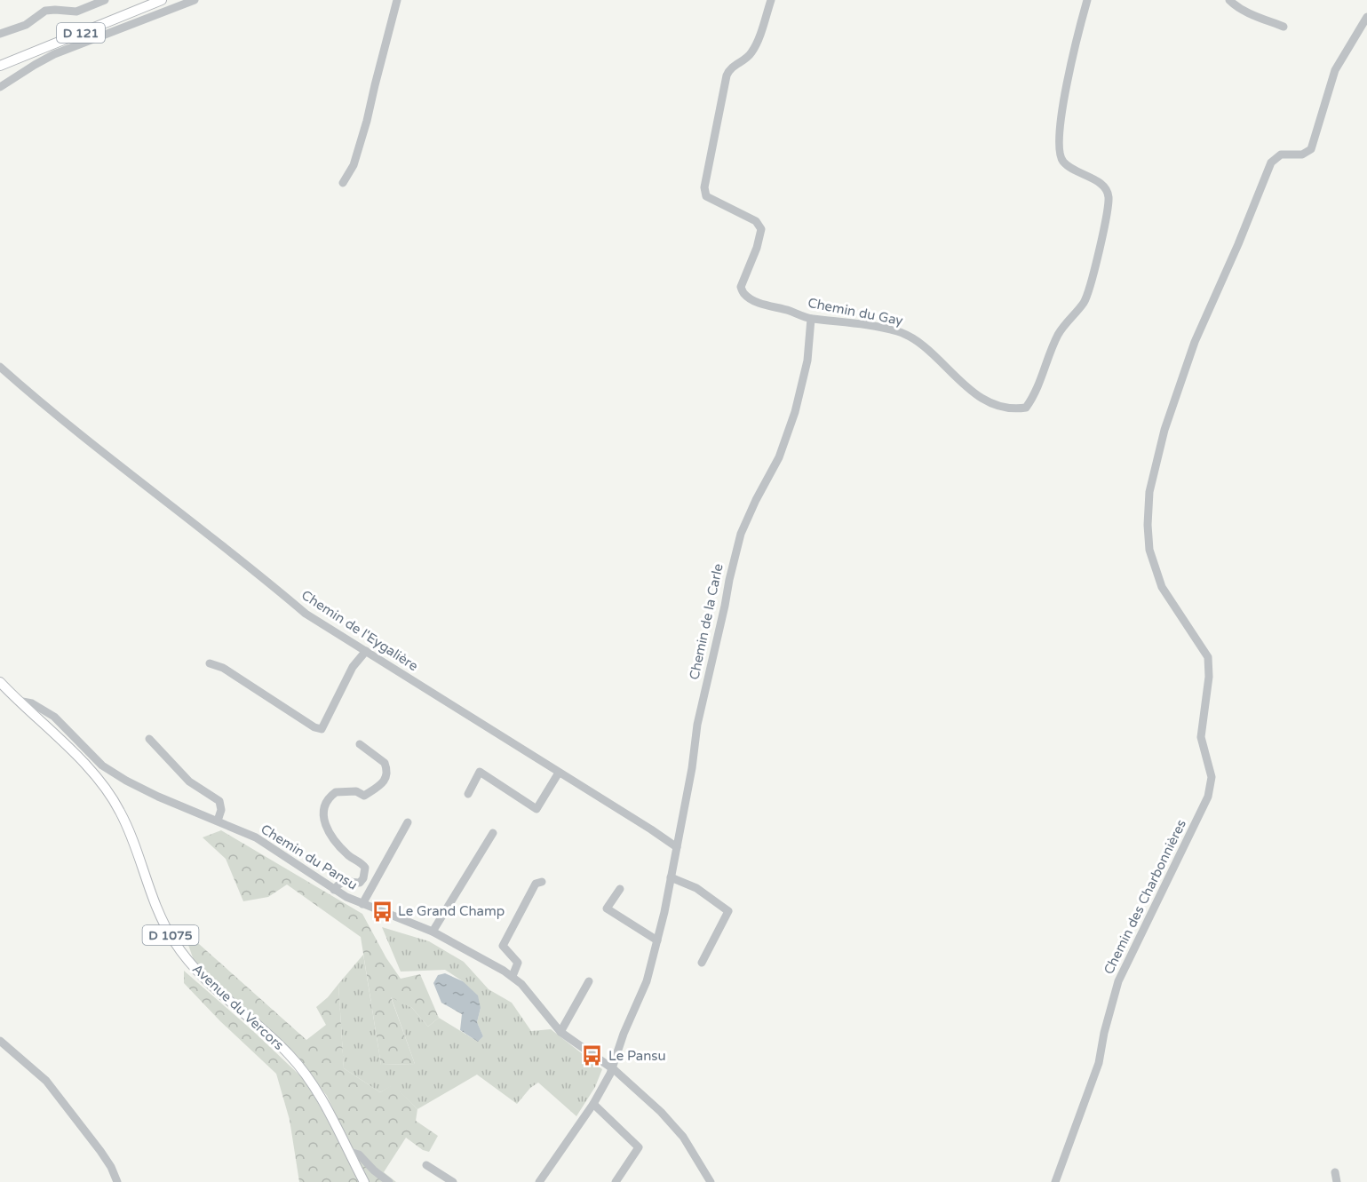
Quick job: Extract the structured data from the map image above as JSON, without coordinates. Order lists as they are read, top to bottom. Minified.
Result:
{"streets":{"main road":["D 121","D 1075","Avenue du Vercors"],"street":["Chemin du Gay","Chemin de la Carle","Chemin de l'Eygalière","Chemin du Pansu","Chemin des Charbonnières"]},"crossings":[["Chemin du Gay","Chemin de la Carle"],["Chemin de la Carle","Chemin de l'Eygalière"],["Chemin de la Carle","Chemin du Pansu"],["Chemin du Pansu","Avenue du Vercors"]],"places":{"bus stop":["Le Grand Champ","Le Pansu"]}}
